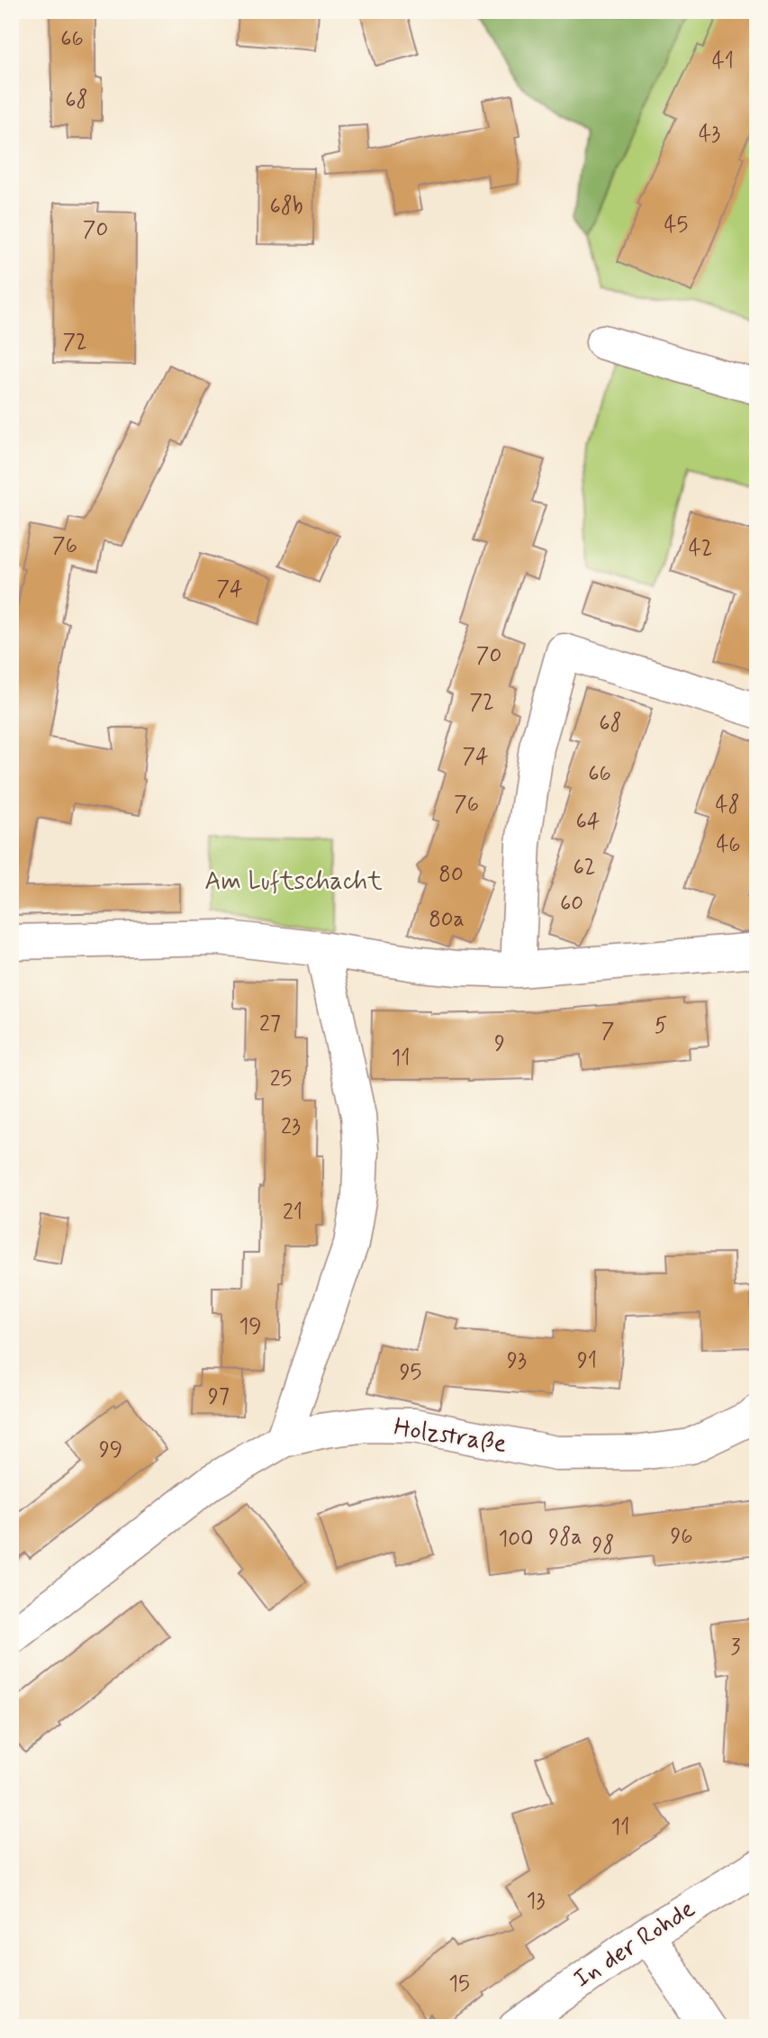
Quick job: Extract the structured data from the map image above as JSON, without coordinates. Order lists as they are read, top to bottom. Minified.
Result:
{"streets":{"street":["Holzstraße","In der Rohde"]},"parks":["Am Luftschacht"],"house_numbers":["66","41","68","43","68b","45","70","72","76","42","74","70","72","68","74","66","76","48","64","46","62","80","60","80a","27","5","7","9","11","25","23","21","19","93","91","95","97","99","96","98a","100","98","3","11","13","15"]}
